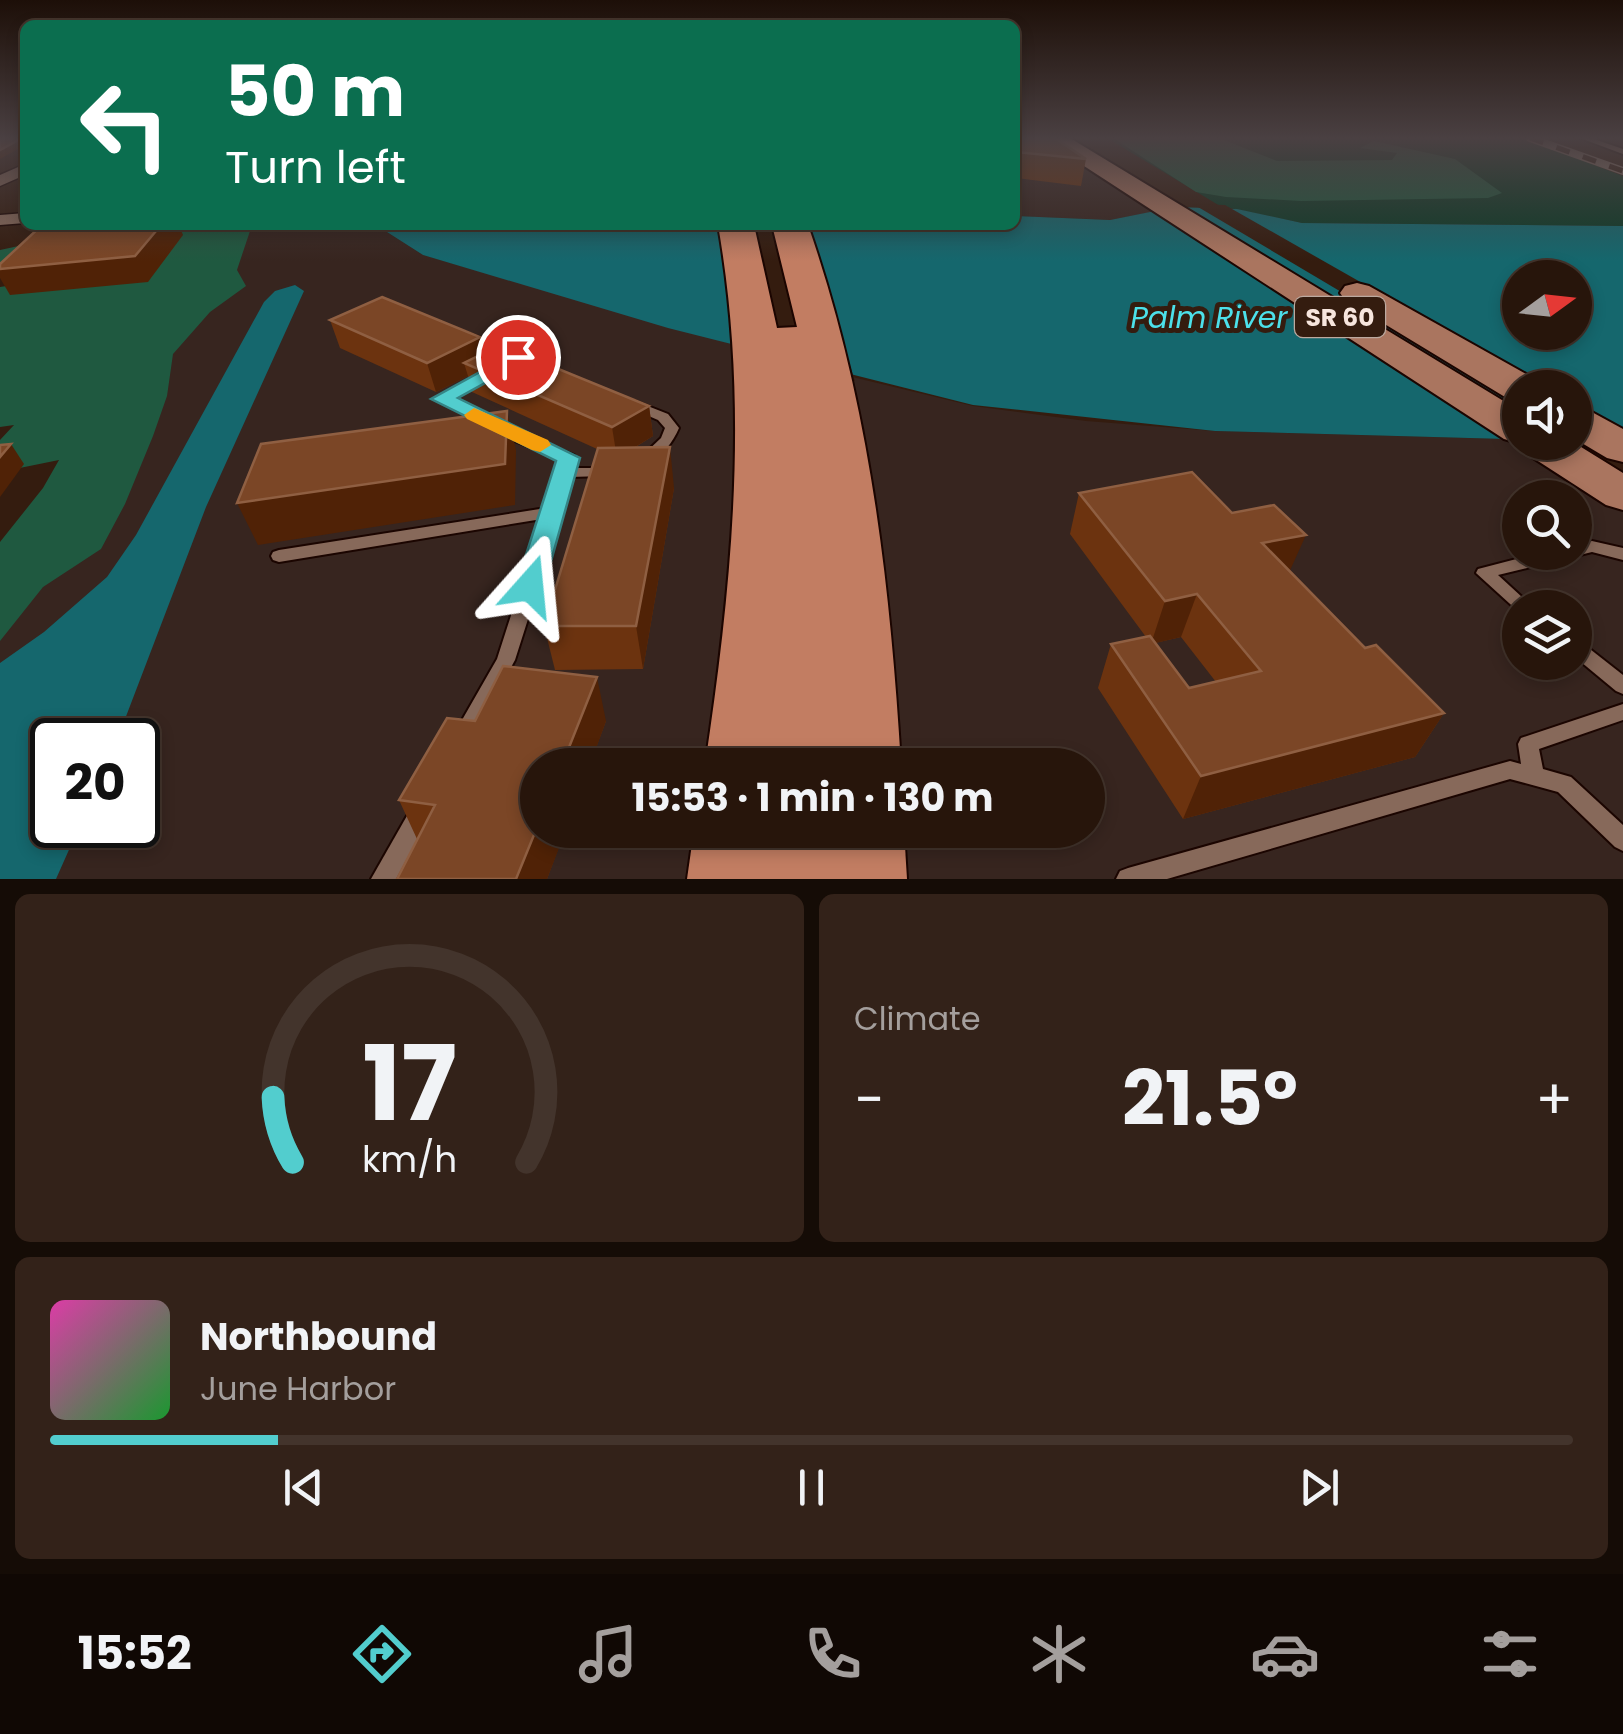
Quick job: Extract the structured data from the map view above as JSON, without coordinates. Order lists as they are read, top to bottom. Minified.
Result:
{"streets":{"main road":["SR 60"]},"water":["Palm River"],"north":"right","page":{"turn":["50 m","Turn left"],"limit":"20","trip":"15:53 · 1 min · 130 m","tile":"Climate","heat":["−","21.5°","+"],"song":["Northbound","June Harbor"],"tabs":"15:52","gauge":["17","km/h"]}}
